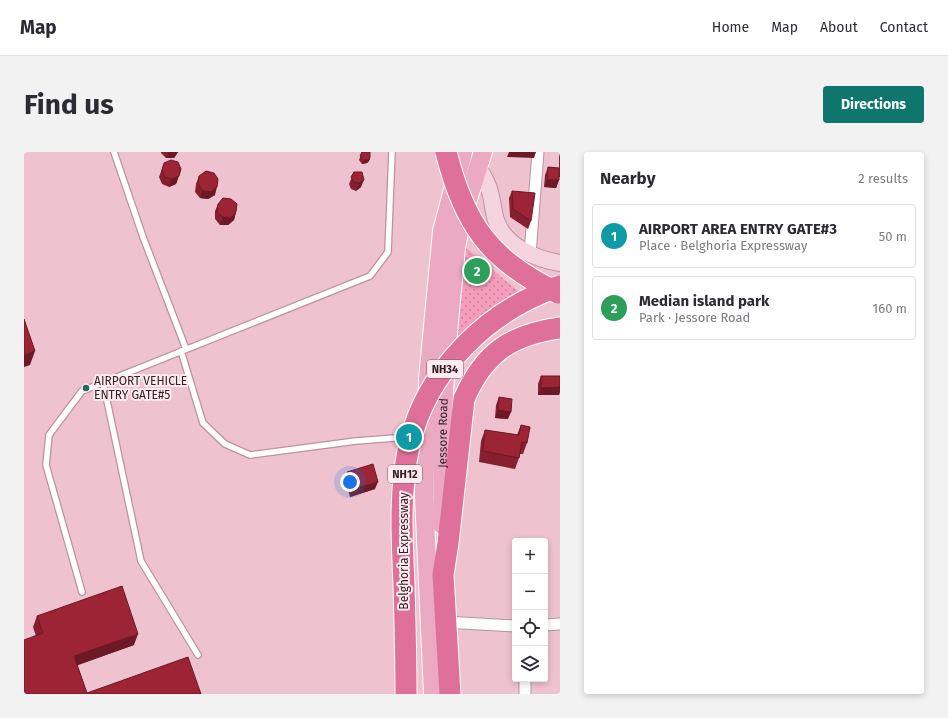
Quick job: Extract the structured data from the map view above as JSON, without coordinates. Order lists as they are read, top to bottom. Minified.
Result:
{"streets":{"highway":["Jessore Road","NH12","Belghoria Expressway"],"main road":["NH34"]},"places":["AIRPORT VEHICLE ENTRY GATE#5"],"page":{"header":"Map","nav":["Home","Map","About","Contact"],"buttons":"Directions","title":"Find us","heading":["Nearby","2 results"],"list":[{"mark":"1","name":"AIRPORT AREA ENTRY GATE#3","note":"Place · Belghoria Expressway","value":"50 m"},{"mark":"2","name":"Median island park","note":"Park · Jessore Road","value":"160 m"}],"pins":["2","1"],"map_buttons":["+","−"]}}
